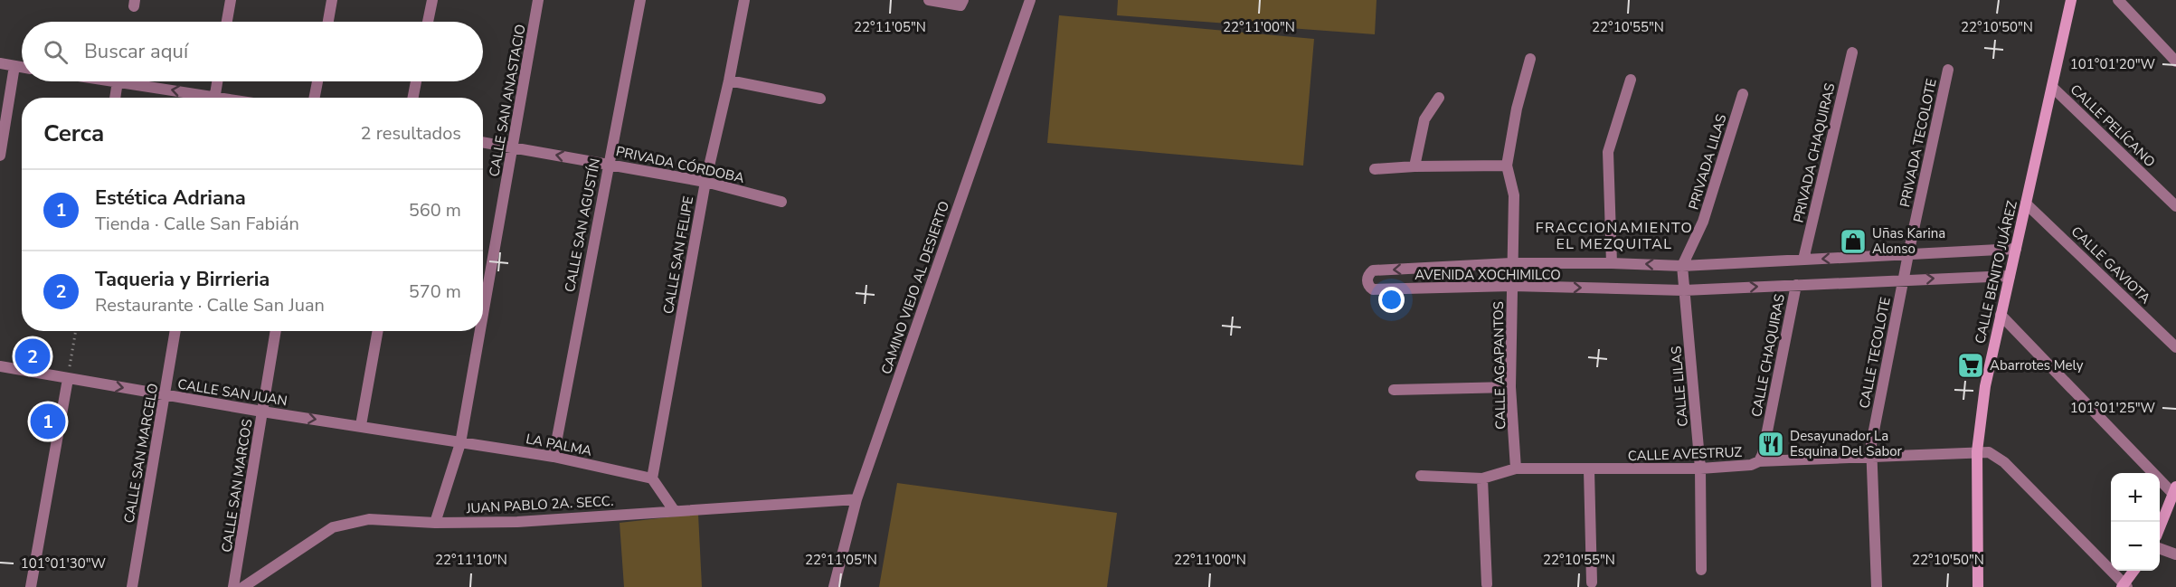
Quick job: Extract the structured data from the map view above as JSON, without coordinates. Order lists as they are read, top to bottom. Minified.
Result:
{"streets":{"street":["CALLE SAN ANASTACIO","CALLE PELÍCANO","PRIVADA TECOLOTE","PRIVADA CHAQUIRAS","PRIVADA LILAS","PRIVADA CÓRDOBA","CALLE SAN AGUSTÍN","CALLE SAN FELIPE","CALLE GAVIOTA","CALLE BENITO JUÁREZ","AVENIDA XOCHIMILCO","CAMINO VIEJO AL DESIERTO","CALLE TECOLOTE","CALLE CHAQUIRAS","CALLE AGAPANTOS","CALLE LILAS","CALLE SAN JUAN","LA PALMA","CALLE SAN MARCELO","CALLE AVESTRUZ","CALLE SAN MARCOS","JUAN PABLO 2A. SECC."]},"crossings":[["CALLE SAN ANASTACIO","PRIVADA CÓRDOBA"],["CALLE SAN ANASTACIO","CALLE SAN JUAN"],["CALLE SAN ANASTACIO","LA PALMA"],["CALLE SAN ANASTACIO","JUAN PABLO 2A. SECC."],["CALLE PELÍCANO","CALLE BENITO JUÁREZ"],["PRIVADA TECOLOTE","AVENIDA XOCHIMILCO"],["PRIVADA TECOLOTE","CALLE TECOLOTE"],["PRIVADA CHAQUIRAS","AVENIDA XOCHIMILCO"],["PRIVADA LILAS","AVENIDA XOCHIMILCO"],["PRIVADA LILAS","CALLE LILAS"],["PRIVADA CÓRDOBA","CALLE SAN AGUSTÍN"],["PRIVADA CÓRDOBA","CALLE SAN FELIPE"],["CALLE SAN AGUSTÍN","LA PALMA"],["CALLE SAN FELIPE","LA PALMA"],["CALLE GAVIOTA","CALLE BENITO JUÁREZ"],["CALLE BENITO JUÁREZ","AVENIDA XOCHIMILCO"],["CALLE BENITO JUÁREZ","CALLE AVESTRUZ"],["AVENIDA XOCHIMILCO","CALLE TECOLOTE"],["AVENIDA XOCHIMILCO","CALLE CHAQUIRAS"],["AVENIDA XOCHIMILCO","CALLE AGAPANTOS"],["AVENIDA XOCHIMILCO","CALLE LILAS"],["CAMINO VIEJO AL DESIERTO","JUAN PABLO 2A. SECC."],["CALLE TECOLOTE","CALLE AVESTRUZ"],["CALLE CHAQUIRAS","CALLE AVESTRUZ"],["CALLE AGAPANTOS","CALLE AVESTRUZ"],["CALLE LILAS","CALLE AVESTRUZ"],["CALLE SAN JUAN","LA PALMA"],["CALLE SAN JUAN","CALLE SAN MARCELO"],["CALLE SAN JUAN","CALLE SAN MARCOS"]],"one_way":["CALLE SAN JUAN"],"districts":["FRACCIONAMIENTO EL MEZQUITAL"],"places":{"shop":["Uñas Karina Alonso"],"supermarket":["Abarrotes Mely"],"restaurant":["Desayunador La Esquina Del Sabor"]},"page":{"search":"Buscar aquí","heading":["Cerca","2 resultados"],"list":[{"mark":"1","name":"Estética Adriana","note":"Tienda · Calle San Fabián","value":"560 m"},{"mark":"2","name":"Taqueria y Birrieria","note":"Restaurante · Calle San Juan","value":"570 m"}],"pins":["2","1"],"map_buttons":["+","−"]},"coordinates":["22°10'55\"N","22°10'50\"N","22°11'05\"N","22°11'00\"N","101°01'20\"W","101°01'25\"W","22°11'10\"N","101°01'30\"W"]}
